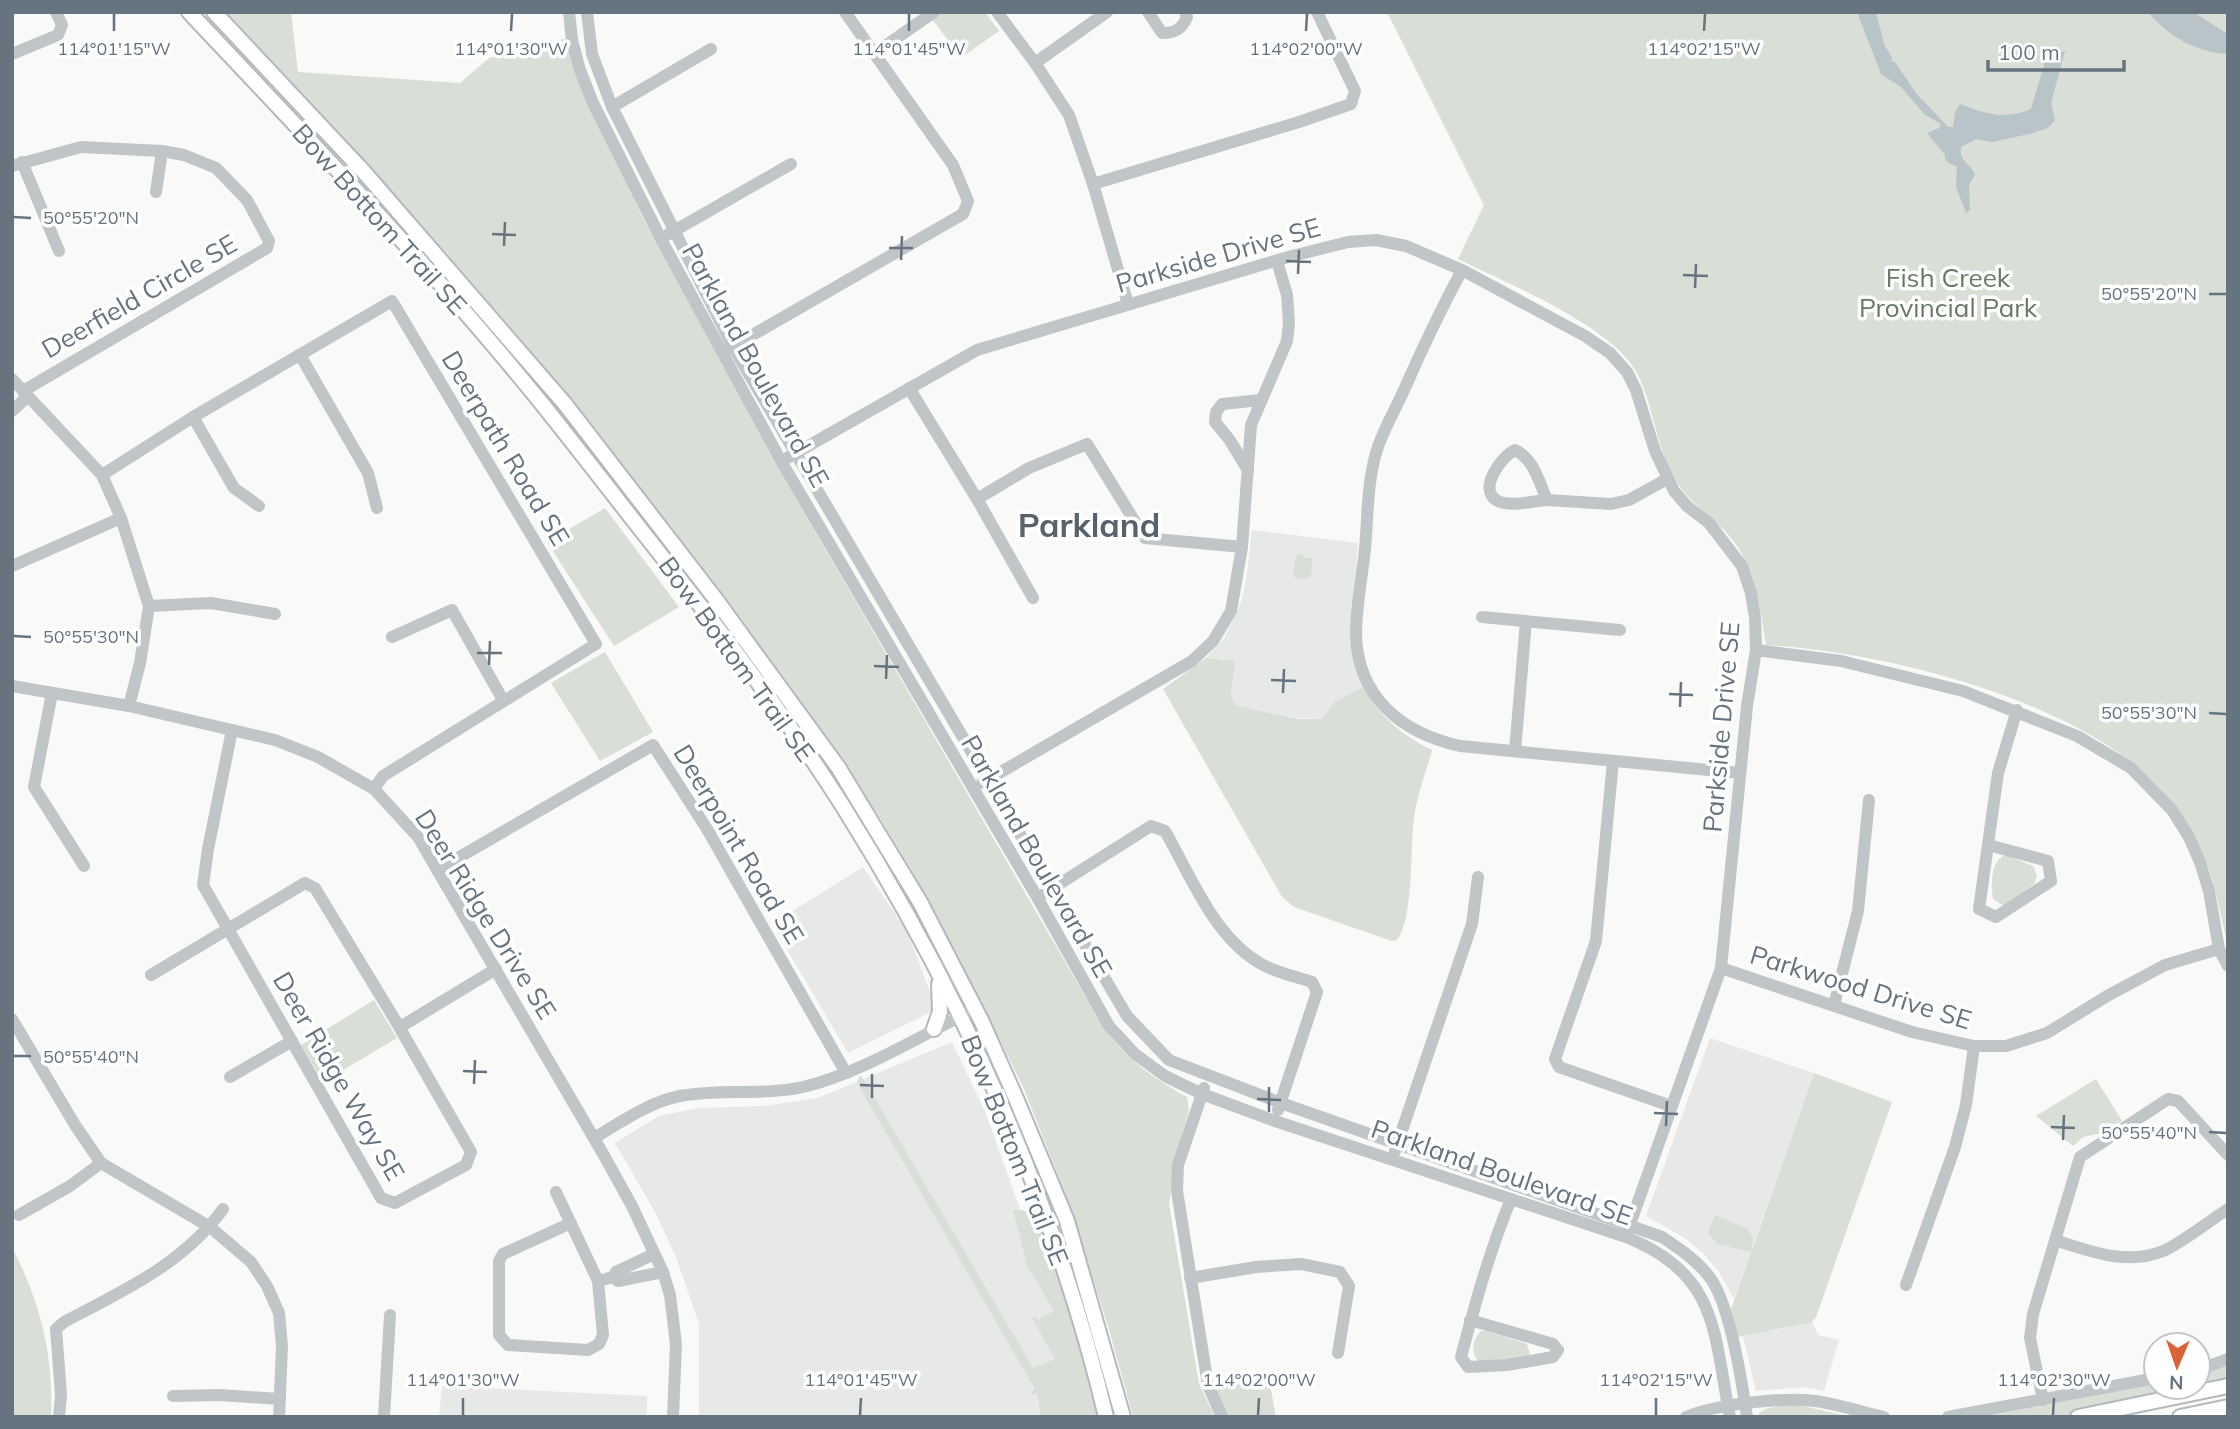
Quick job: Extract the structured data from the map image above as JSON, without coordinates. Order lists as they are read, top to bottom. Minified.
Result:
{"streets":{"main road":["Bow Bottom Trail SE"],"street":["Parkside Drive SE","Deerfield Circle SE","Parkland Boulevard SE","Deerpath Road SE","Deerpoint Road SE","Deer Ridge Drive SE","Parkwood Drive SE","Deer Ridge Way SE"]},"crossings":[["Parkside Drive SE","Parkland Boulevard SE"],["Parkside Drive SE","Parkwood Drive SE"],["Deerpath Road SE","Deer Ridge Drive SE"],["Deerpoint Road SE","Deer Ridge Drive SE"],["Deer Ridge Drive SE","Deer Ridge Way SE"]],"districts":["Parkland"],"parks":["Fish Creek Provincial Park"],"scale_bar":"100 m","north":"bottom","coordinates":["114°01'15\"W","114°01'30\"W","114°01'45\"W","114°02'00\"W","114°02'15\"W","50°55'20\"N","50°55'30\"N","50°55'40\"N","114°02'30\"W"]}
